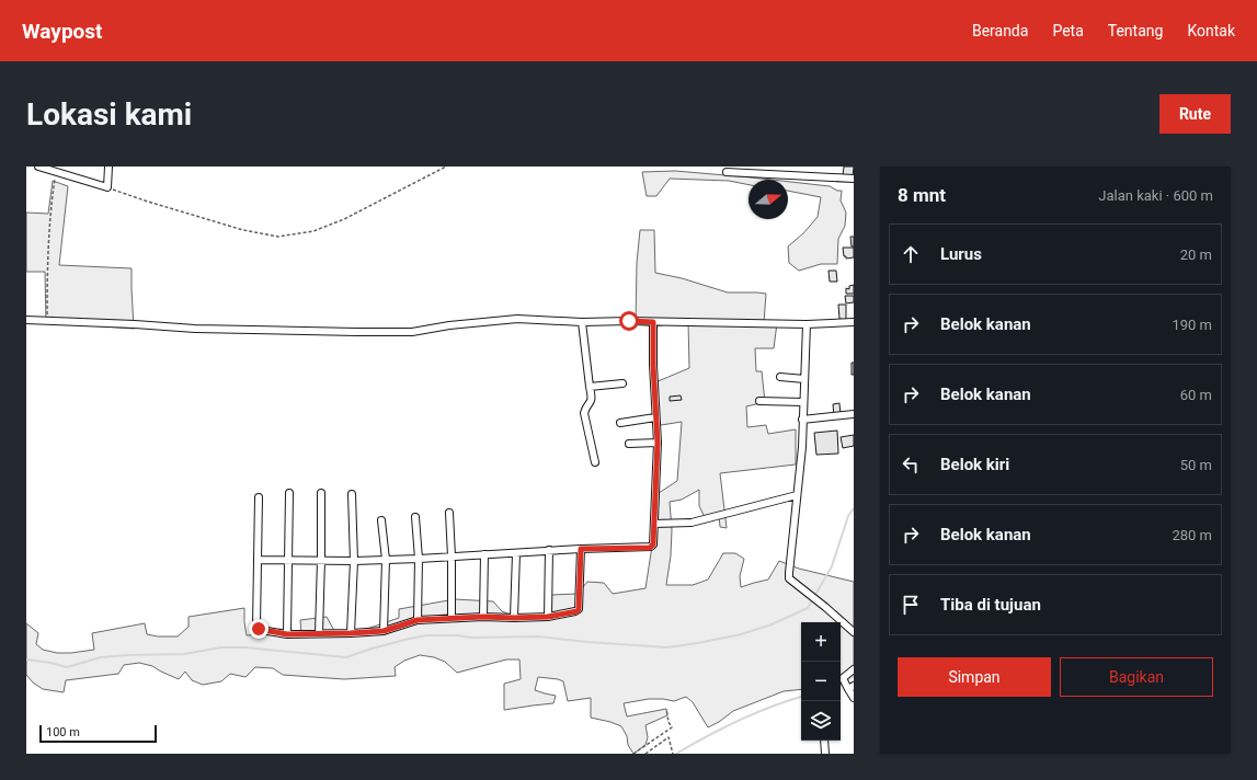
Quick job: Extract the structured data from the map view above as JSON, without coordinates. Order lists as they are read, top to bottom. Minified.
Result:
{"scale_bar":"100 m","north":"right","page":{"header":"Waypost","nav":["Beranda","Peta","Tentang","Kontak"],"buttons":["Rute",["Simpan","Bagikan"]],"title":"Lokasi kami","heading":["8 mnt","Jalan kaki · 600 m"],"list":[["Lurus","20 m"],["Belok kanan","190 m"],["Belok kanan","60 m"],["Belok kiri","50 m"],["Belok kanan","280 m"],"Tiba di tujuan"],"map_buttons":["+","−"],"scale":"100 m"}}
